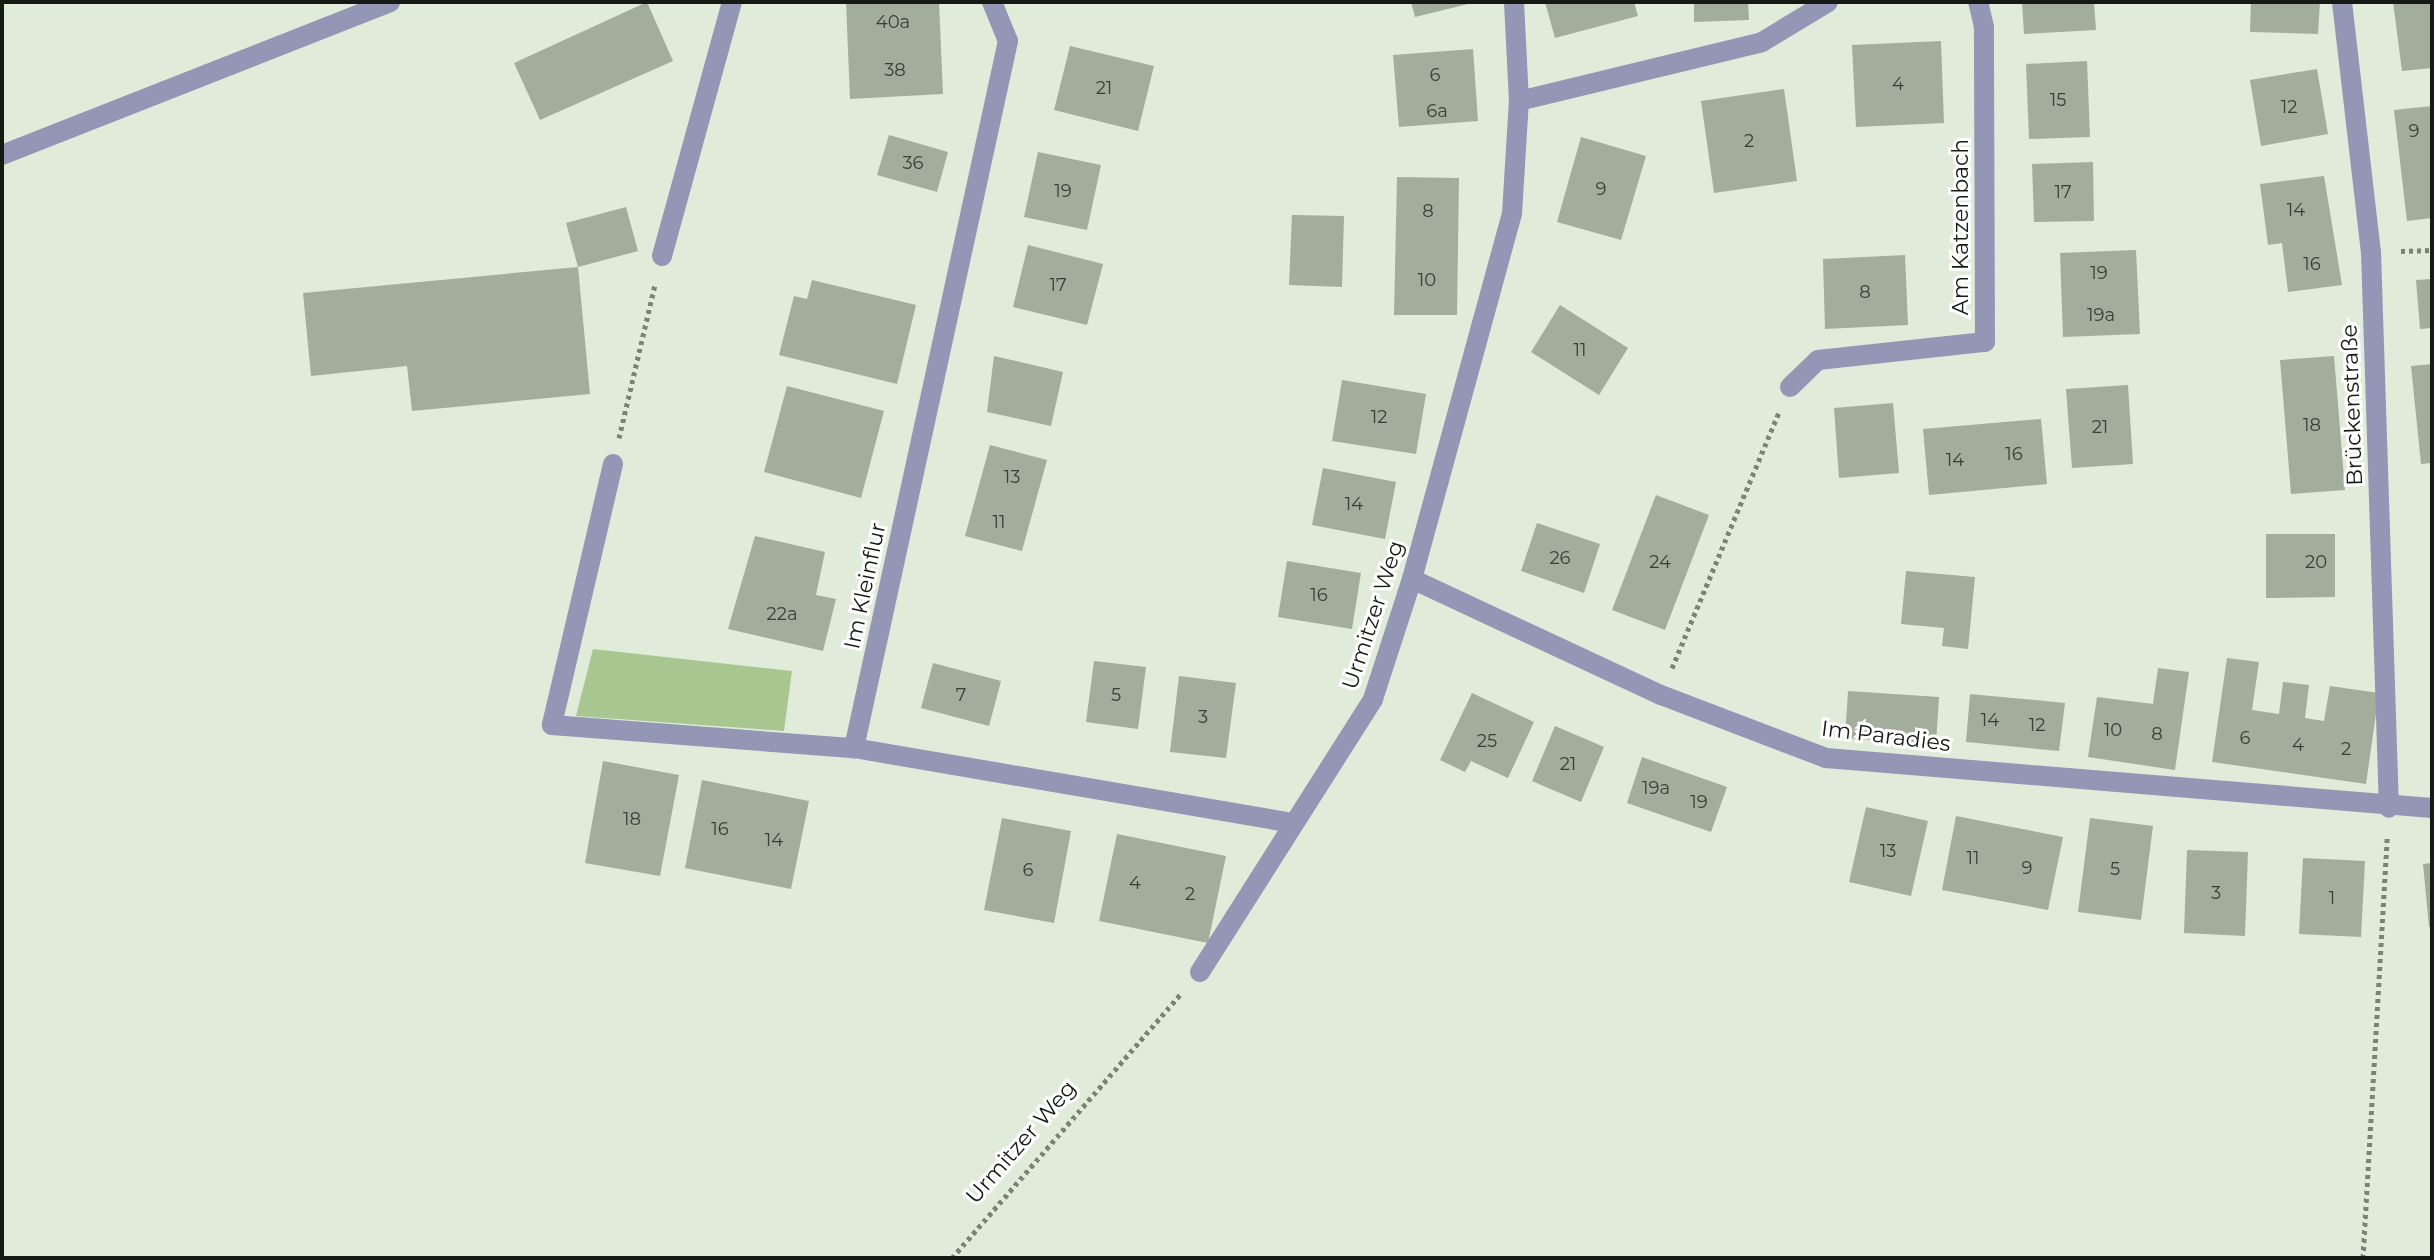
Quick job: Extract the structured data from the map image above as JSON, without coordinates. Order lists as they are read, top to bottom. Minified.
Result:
{"streets":{"street":["Am Katzenbach","Brückenstraße","Im Kleinflur","Urmitzer Weg","Im Paradies"]},"crossings":[["Brückenstraße","Im Paradies"],["Urmitzer Weg","Im Paradies"]],"house_numbers":["40a","38","6","4","21","15","12","6a","9","2","36","9","19","17","14","8","16","19","10","17","8","19a","11","12","18","21","16","14","13","14","11","26","24","20","16","22a","7","5","3","14","12","10","8","6","25","4","2","21","19a","19","18","16","14","13","11","9","5","6","4","3","2","1"]}
